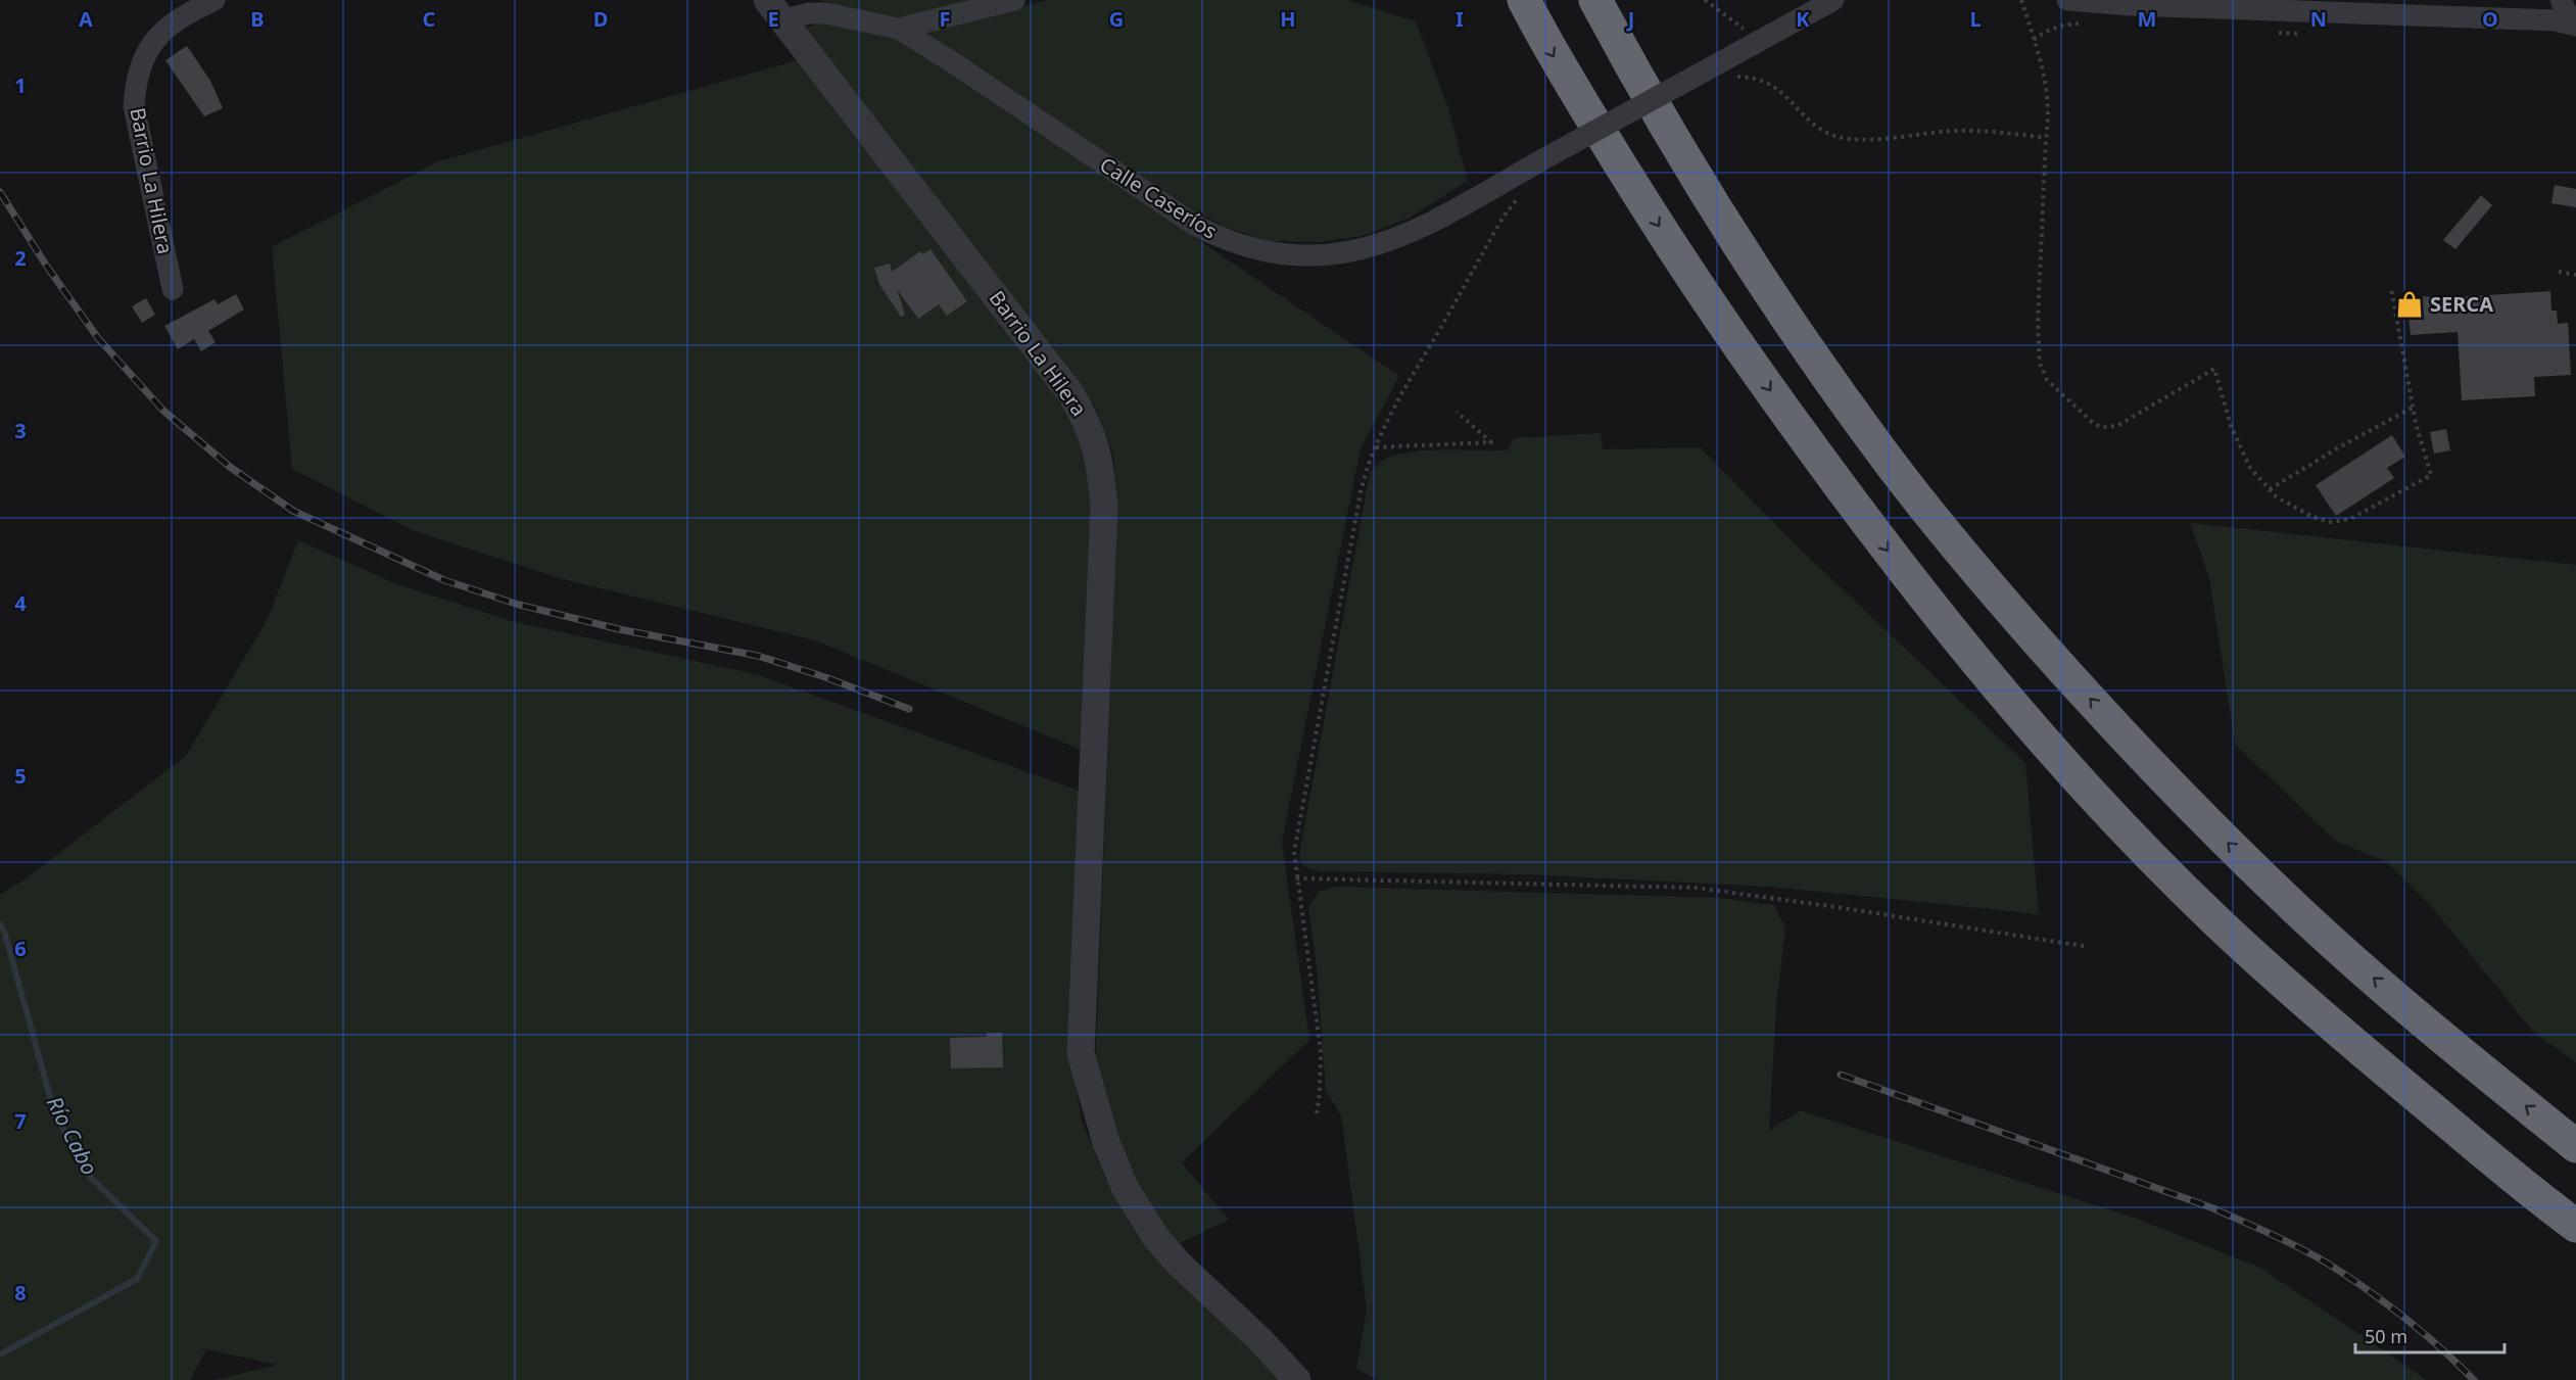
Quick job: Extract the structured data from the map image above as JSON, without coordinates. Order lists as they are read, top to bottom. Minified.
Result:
{"streets":{"street":["Barrio La Hilera","Calle Caseríos"]},"crossings":[["Barrio La Hilera","Calle Caseríos"]],"water":["Río Cabo"],"places":{"shop":["SERCA"]},"scale_bar":"50 m","grid":{"columns":["A","B","C","D","E","F","G","H","I","J","K","L","M","N","O"],"rows":["1","2","3","4","5","6","7","8"]}}
